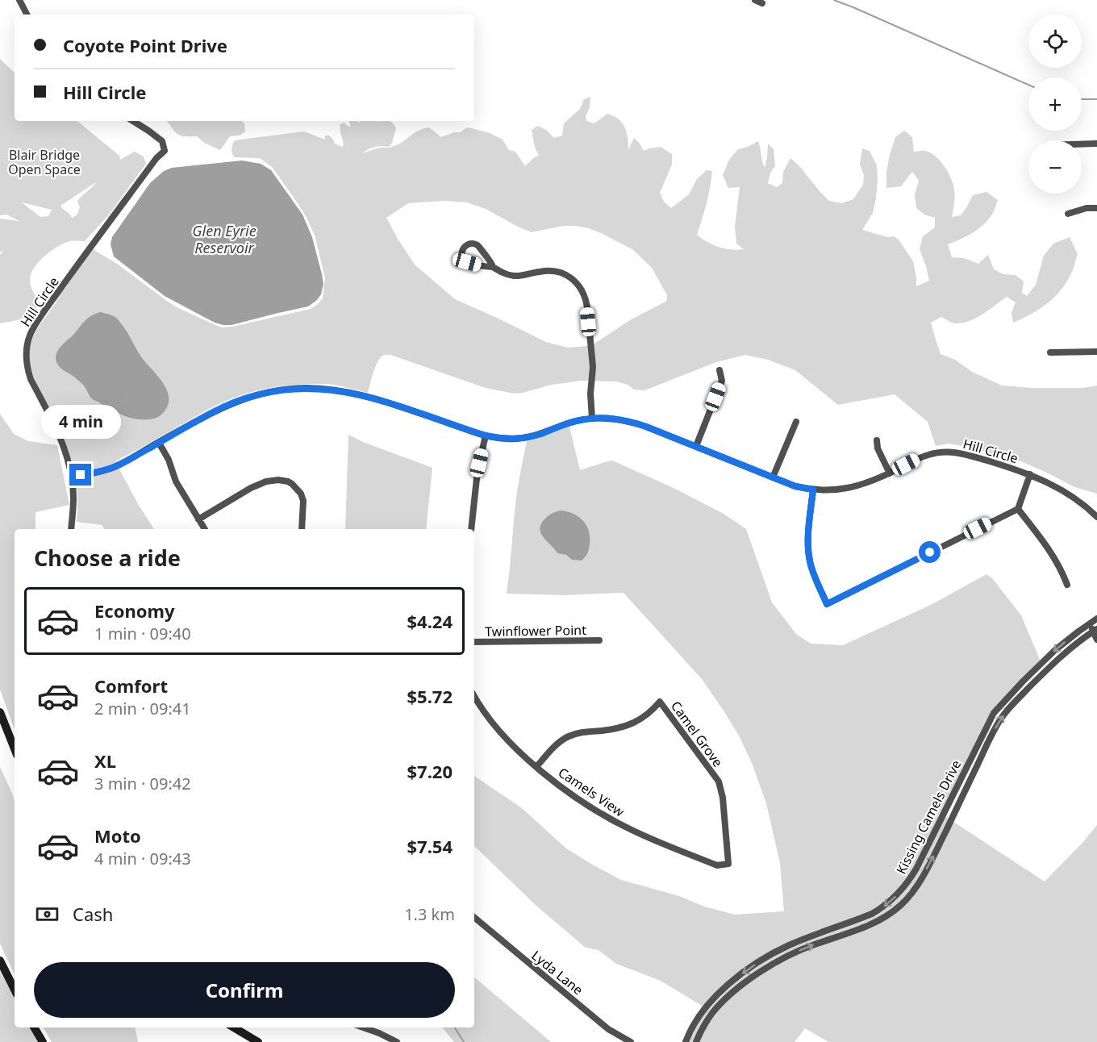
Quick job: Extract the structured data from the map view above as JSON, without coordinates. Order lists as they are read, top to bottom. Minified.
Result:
{"streets":{"street":["Hill Circle","Twinflower Point","Camel Grove","Camels View","Kissing Camels Drive","Lyda Lane"]},"crossings":[["Camel Grove","Camels View"]],"water":["Glen Eyrie Reservoir"],"parks":["Blair Bridge Open Space"],"page":{"map_buttons":["+","−"],"banner":["Coyote Point Drive","Hill Circle"],"bubble":"4 min","heading":"Choose a ride","list":[{"name":"Economy","note":"1 min · 09:40","value":"$4.24"},{"name":"Comfort","note":"2 min · 09:41","value":"$5.72"},{"name":"XL","note":"3 min · 09:42","value":"$7.20"},{"name":"Moto","note":"4 min · 09:43","value":"$7.54"}],"pay":["Cash","1.3 km"],"buttons":"Confirm"}}
